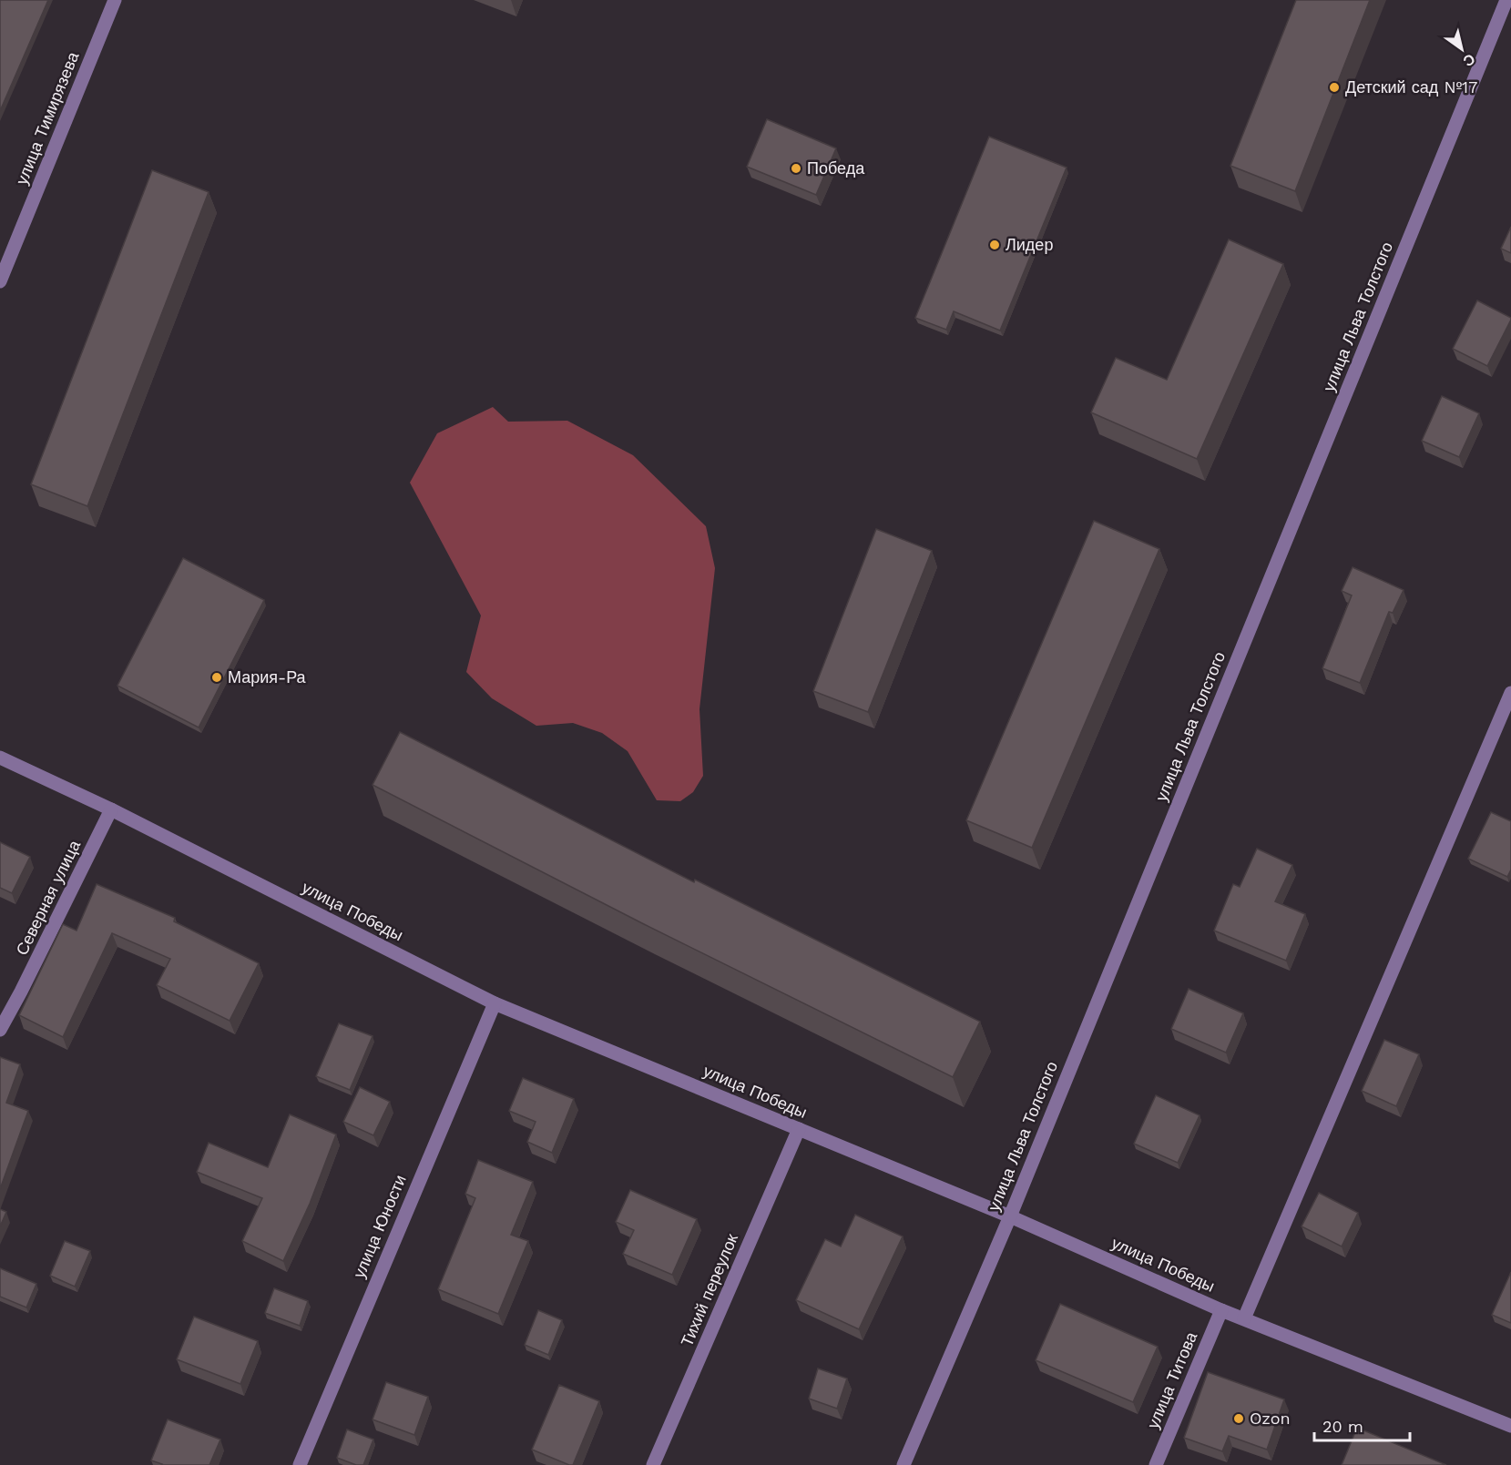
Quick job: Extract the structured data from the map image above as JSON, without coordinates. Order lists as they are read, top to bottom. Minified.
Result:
{"streets":{"street":["улица Тимирязева","улица Льва Толстого","Северная улица","улица Победы","улица Юности","Тихий переулок","улица Титова"]},"crossings":[["улица Льва Толстого","улица Победы"],["Северная улица","улица Победы"],["улица Победы","улица Юности"],["улица Победы","Тихий переулок"],["улица Победы","улица Титова"]],"places":["Детский сад №17","Победа","Лидер","Мария-Ра","Ozon"],"scale_bar":"20 m","north":"bottom right"}
